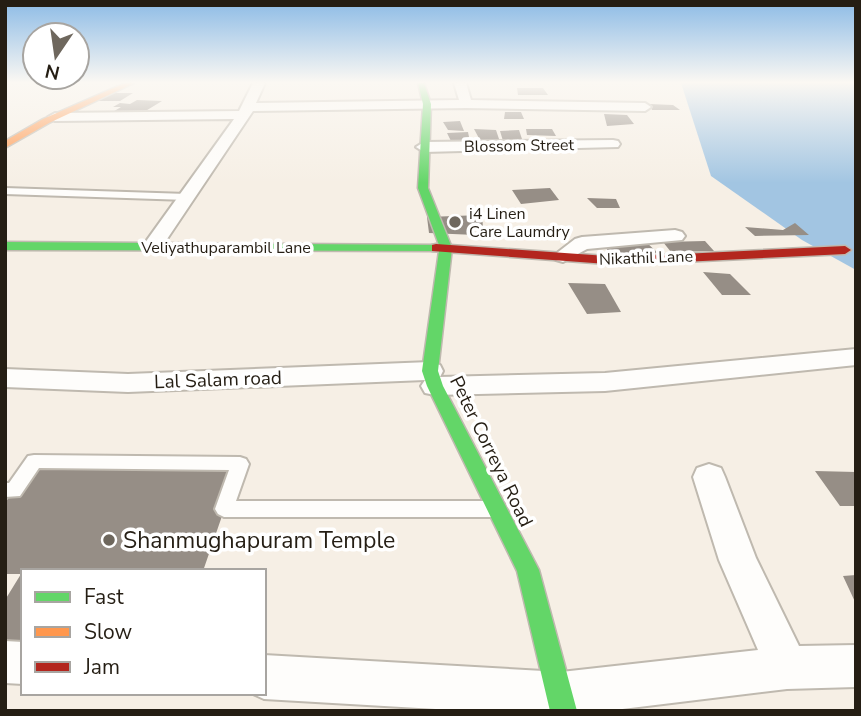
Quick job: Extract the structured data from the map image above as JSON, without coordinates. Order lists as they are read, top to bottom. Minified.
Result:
{"streets":{"street":["Blossom Street","Veliyathuparambil Lane","Nikathil Lane","Lal Salam road","Peter Correya Road"]},"crossings":[["Blossom Street","Peter Correya Road"],["Veliyathuparambil Lane","Nikathil Lane"],["Veliyathuparambil Lane","Peter Correya Road"],["Nikathil Lane","Peter Correya Road"],["Lal Salam road","Peter Correya Road"]],"places":["i4 Linen Care Laumdry","Shanmughapuram Temple"],"legend":["Fast","Slow","Jam"],"north":"bottom"}
